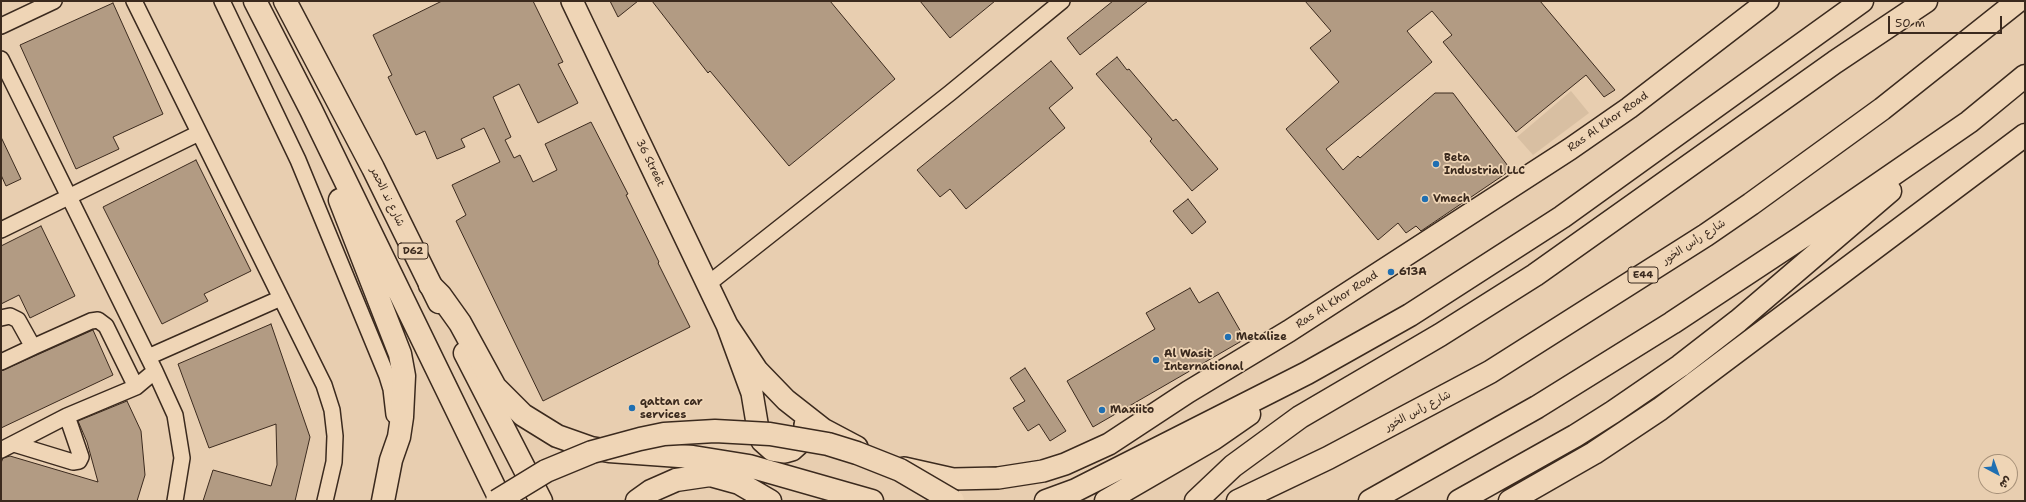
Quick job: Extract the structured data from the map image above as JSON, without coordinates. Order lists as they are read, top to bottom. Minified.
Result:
{"streets":{"main road":["شارع ند الحمر","شارع رأس الخور","D62","E44"],"street":["Ras Al Khor Road","36 Street"]},"crossings":[["Ras Al Khor Road","36 Street"]],"places":["Beta Industrial LLC","Vmech","613A","Metalize","Al Wasit International","qattan car services","Maxiito"],"scale_bar":"50 m","north":"bottom right"}
